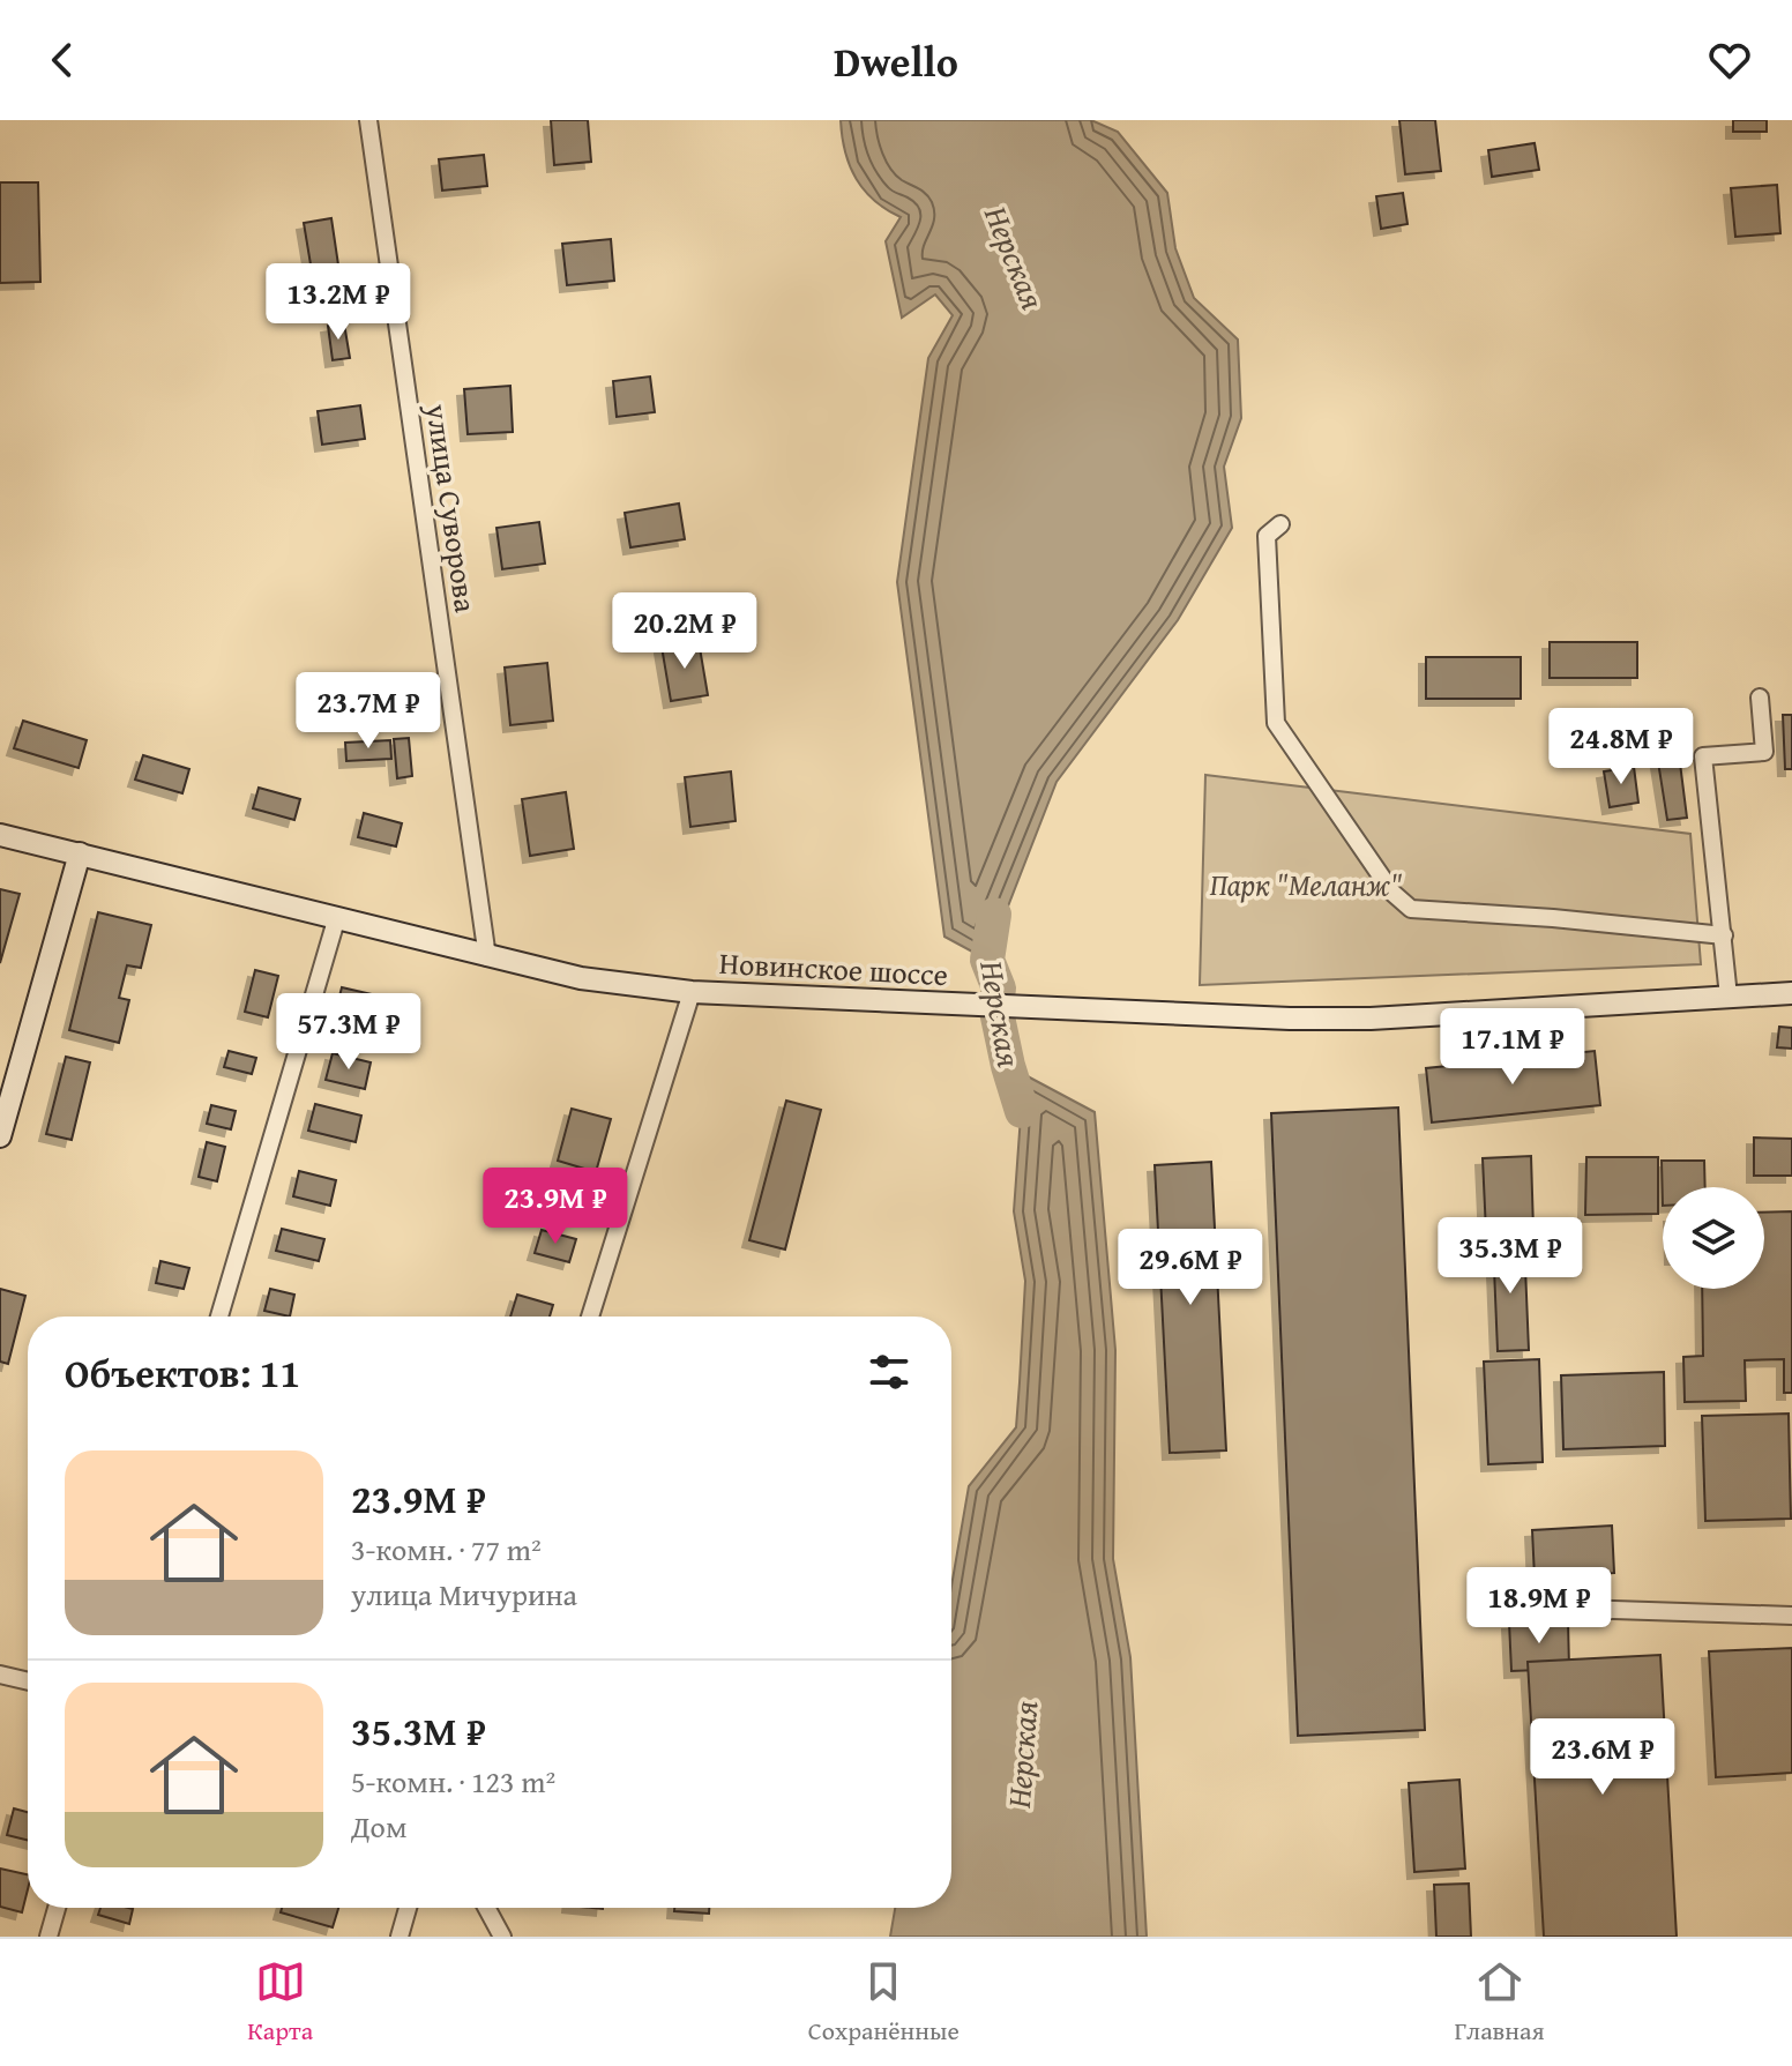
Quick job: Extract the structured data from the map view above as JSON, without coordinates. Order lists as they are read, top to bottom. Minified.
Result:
{"streets":{"street":["улица Суворова","Новинское шоссе"]},"crossings":[["улица Суворова","Новинское шоссе"]],"water":["Нерская"],"parks":["Парк \"Меланж\""],"page":{"header":"Dwello","price":["13.2M ₽","20.2M ₽","23.7M ₽","24.8M ₽","57.3M ₽","17.1M ₽","23.9M ₽","35.3M ₽","29.6M ₽","18.9M ₽","23.6M ₽"],"heading":"Объектов: 11","list":[{"name":"23.9M ₽","note":"3-комн. · 77 m² · улица Мичурина"},{"name":"35.3M ₽","note":"5-комн. · 123 m² · Дом"}],"tabs":["Карта","Сохранённые","Главная"]}}
